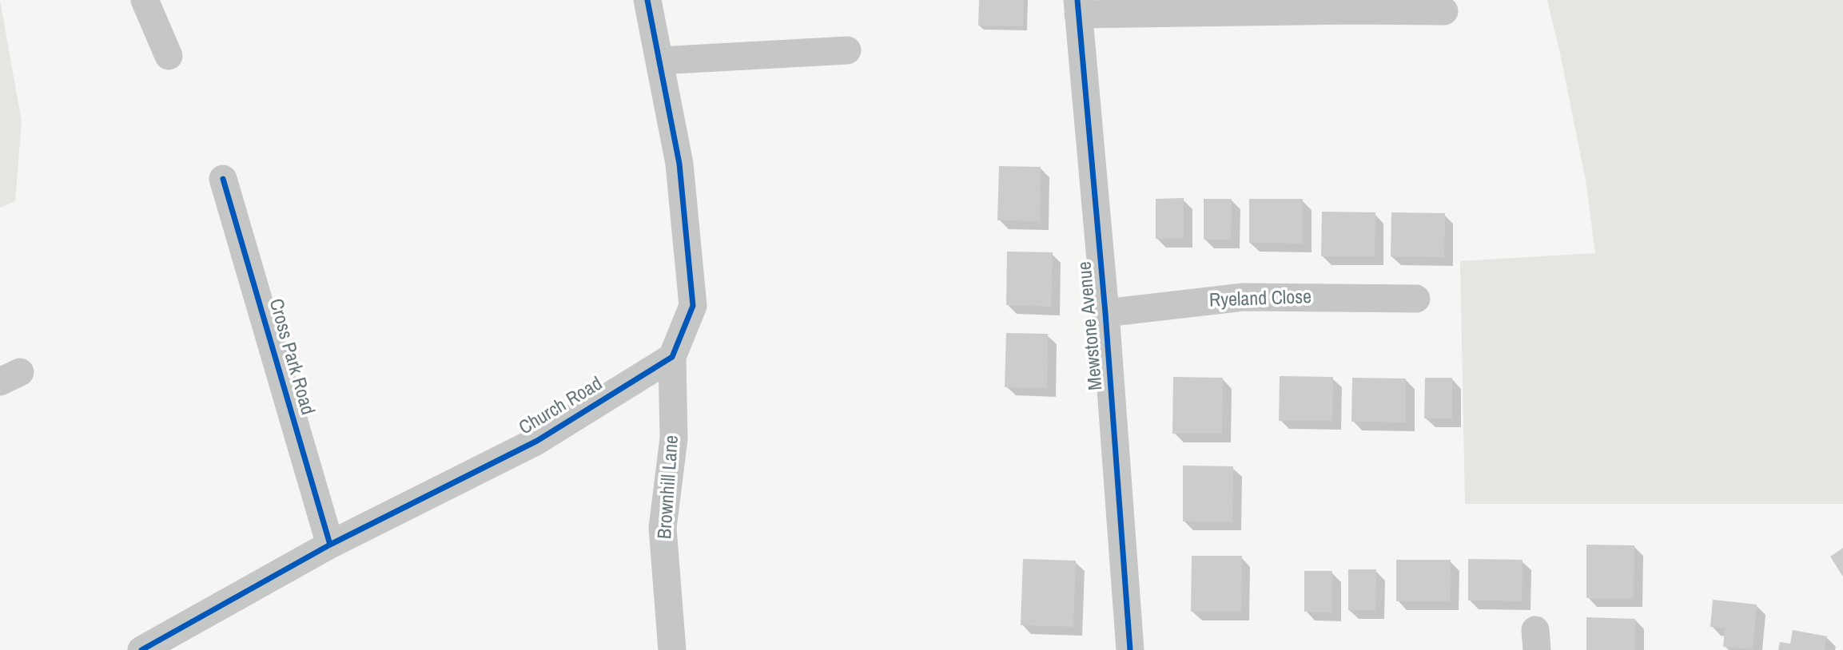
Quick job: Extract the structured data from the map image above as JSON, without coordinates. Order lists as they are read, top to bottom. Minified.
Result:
{"streets":{"street":["Ryeland Close","Mewstone Avenue","Cross Park Road","Church Road","Brownhill Lane"]},"crossings":[["Ryeland Close","Mewstone Avenue"],["Cross Park Road","Church Road"],["Church Road","Brownhill Lane"]]}
